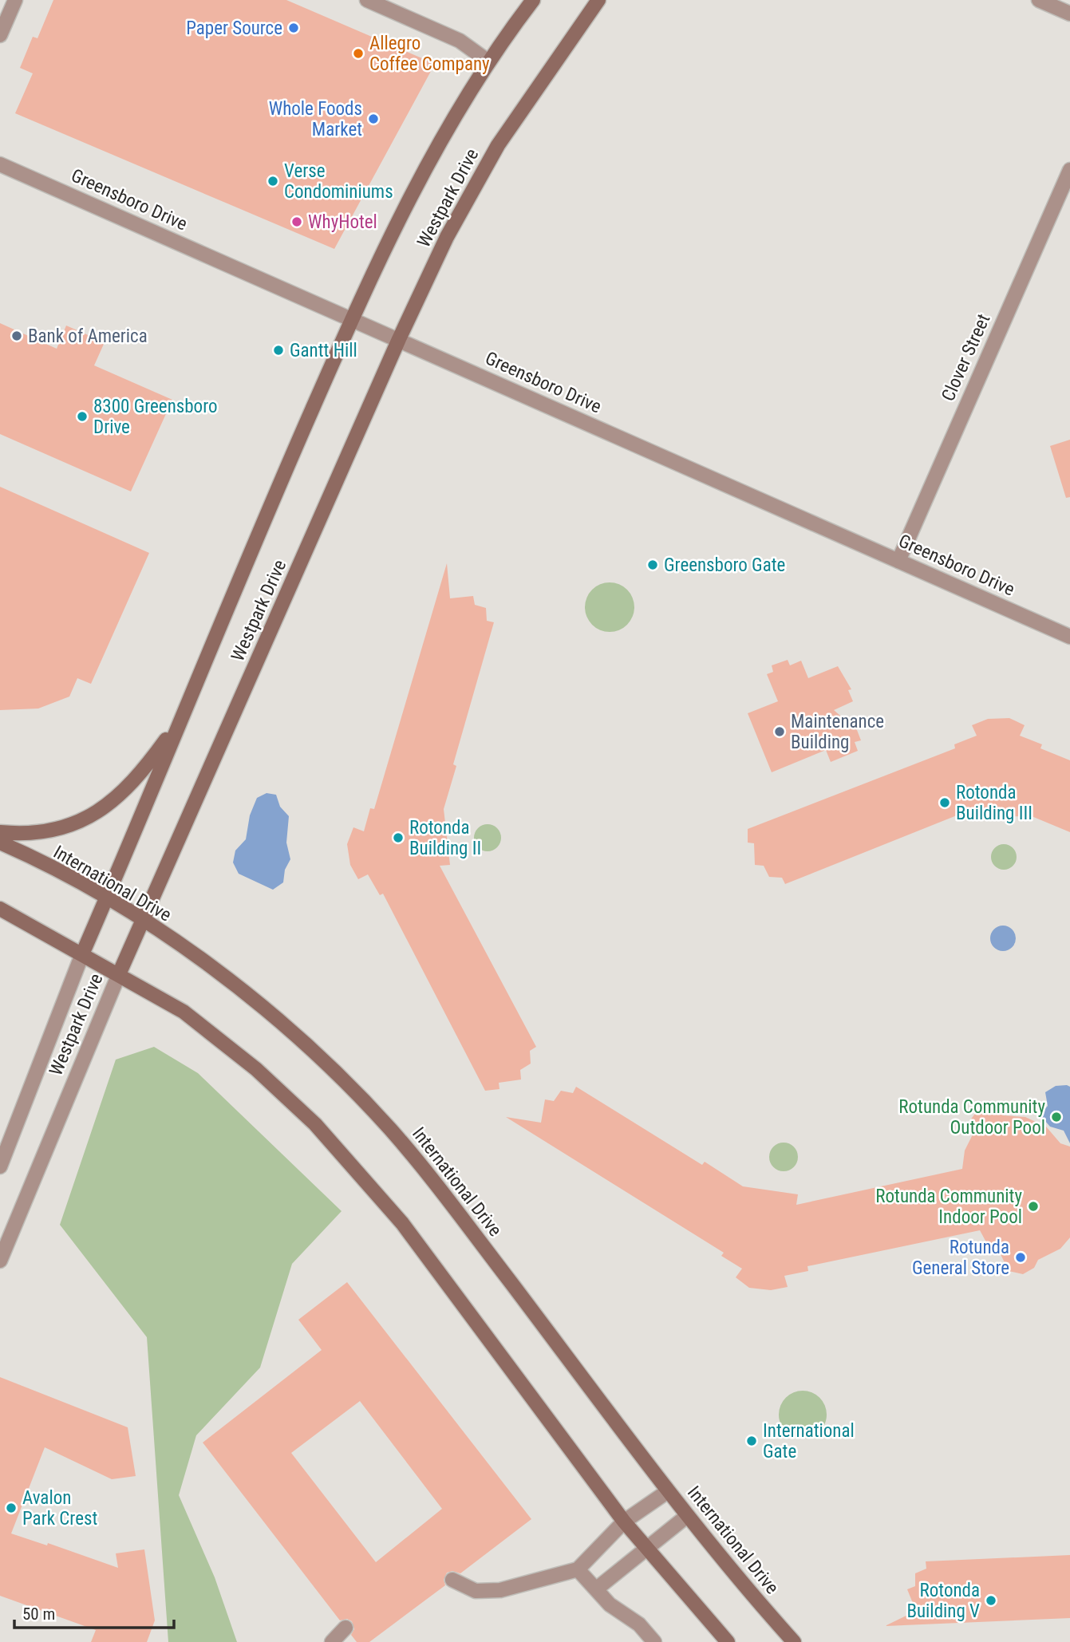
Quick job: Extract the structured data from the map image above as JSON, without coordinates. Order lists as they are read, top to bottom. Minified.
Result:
{"streets":{"main road":["Westpark Drive","International Drive"],"street":["Greensboro Drive","Clover Street"]},"crossings":[["Westpark Drive","Greensboro Drive"],["Westpark Drive","International Drive"],["Greensboro Drive","Clover Street"]],"places":["Paper Source","Allegro Coffee Company","Whole Foods Market","Verse Condominiums","WhyHotel","Bank of America","Gantt Hill","8300 Greensboro Drive","Greensboro Gate","Maintenance Building","Rotonda Building III","Rotonda Building II","Rotunda Community Outdoor Pool","Rotunda Community Indoor Pool","Rotunda General Store","International Gate","Avalon Park Crest","Rotonda Building V"],"scale_bar":"50 m"}
